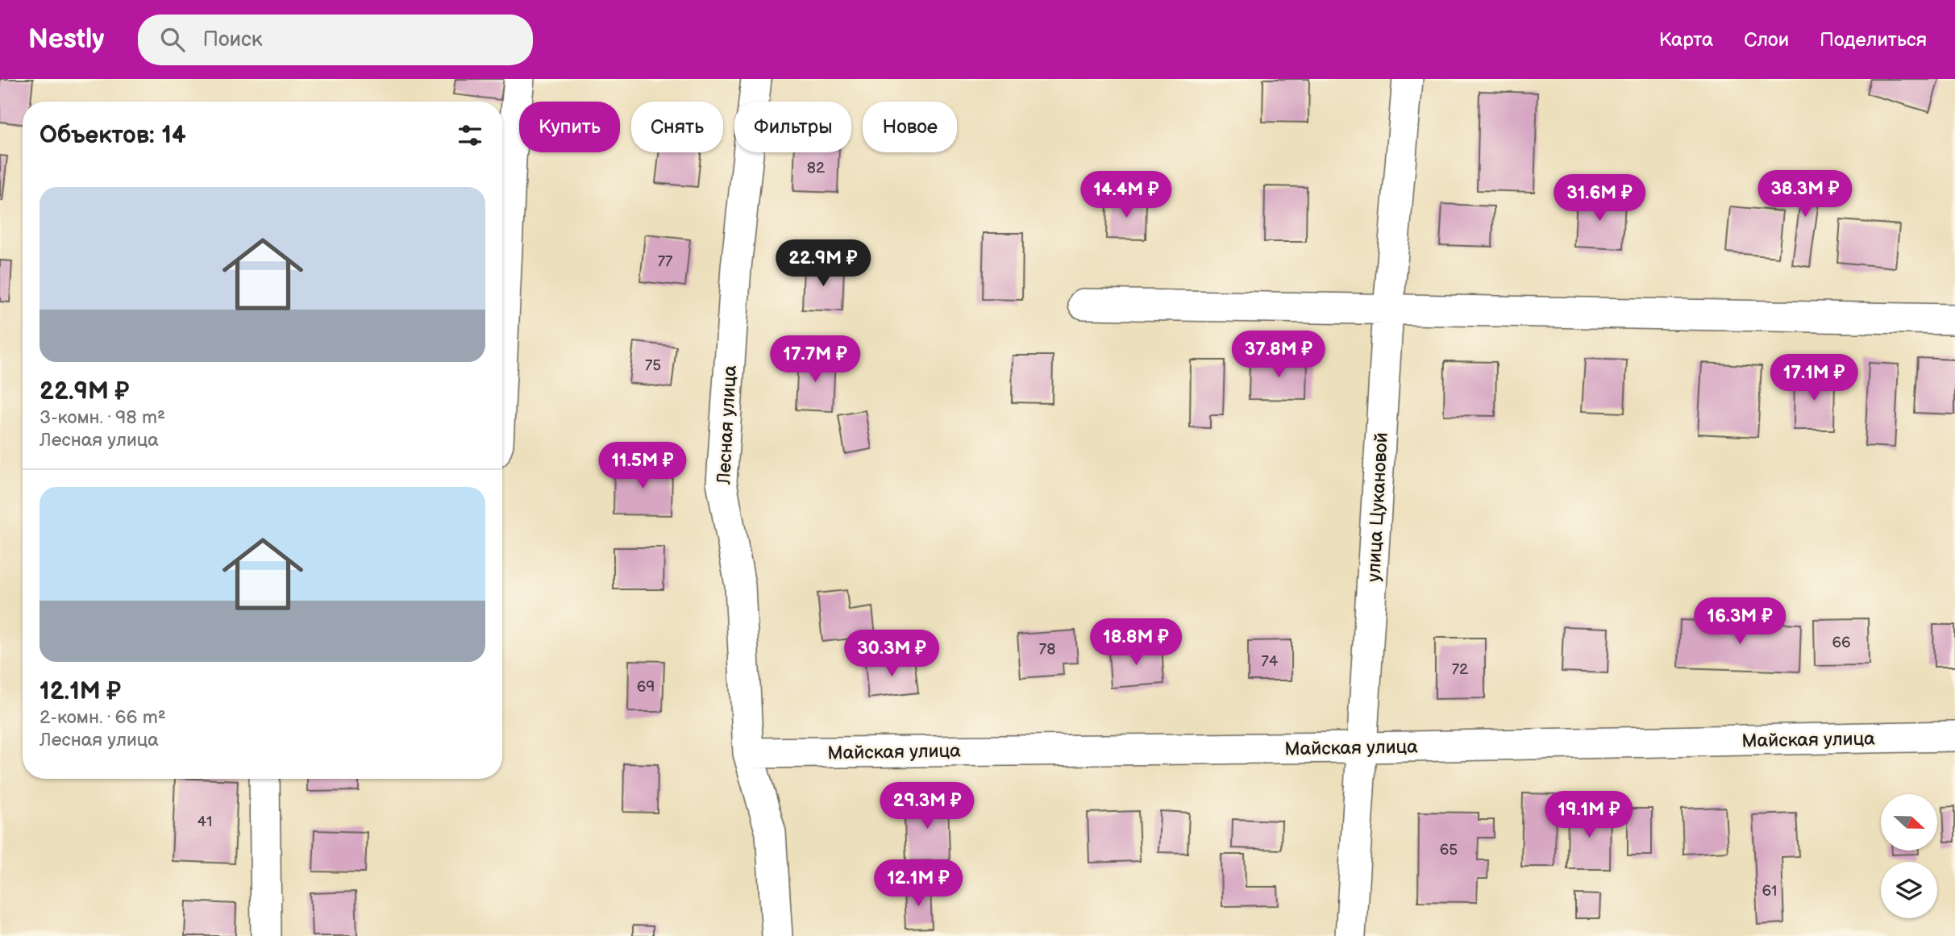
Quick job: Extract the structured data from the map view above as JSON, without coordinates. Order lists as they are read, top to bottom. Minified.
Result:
{"streets":{"street":["Лесная улица","улица Цукановой","Майская улица"]},"crossings":[["Лесная улица","Майская улица"],["улица Цукановой","Майская улица"]],"house_numbers":["82","77","75","66","78","74","72","69","41","65","61"],"north":"right","page":{"header":"Nestly","search":"Поиск","nav":["Карта","Слои","Поделиться"],"chip":["Купить","Снять","Фильтры","Новое"],"heading":"Объектов: 14","list":[{"name":"22.9M ₽","note":"3-комн. · 98 m² · Лесная улица"},{"name":"12.1M ₽","note":"2-комн. · 66 m² · Лесная улица"}],"price":["38.3M ₽","14.4M ₽","31.6M ₽","22.9M ₽","37.8M ₽","17.7M ₽","17.1M ₽","11.5M ₽","16.3M ₽","18.8M ₽","30.3M ₽","29.3M ₽","19.1M ₽","12.1M ₽"]}}
